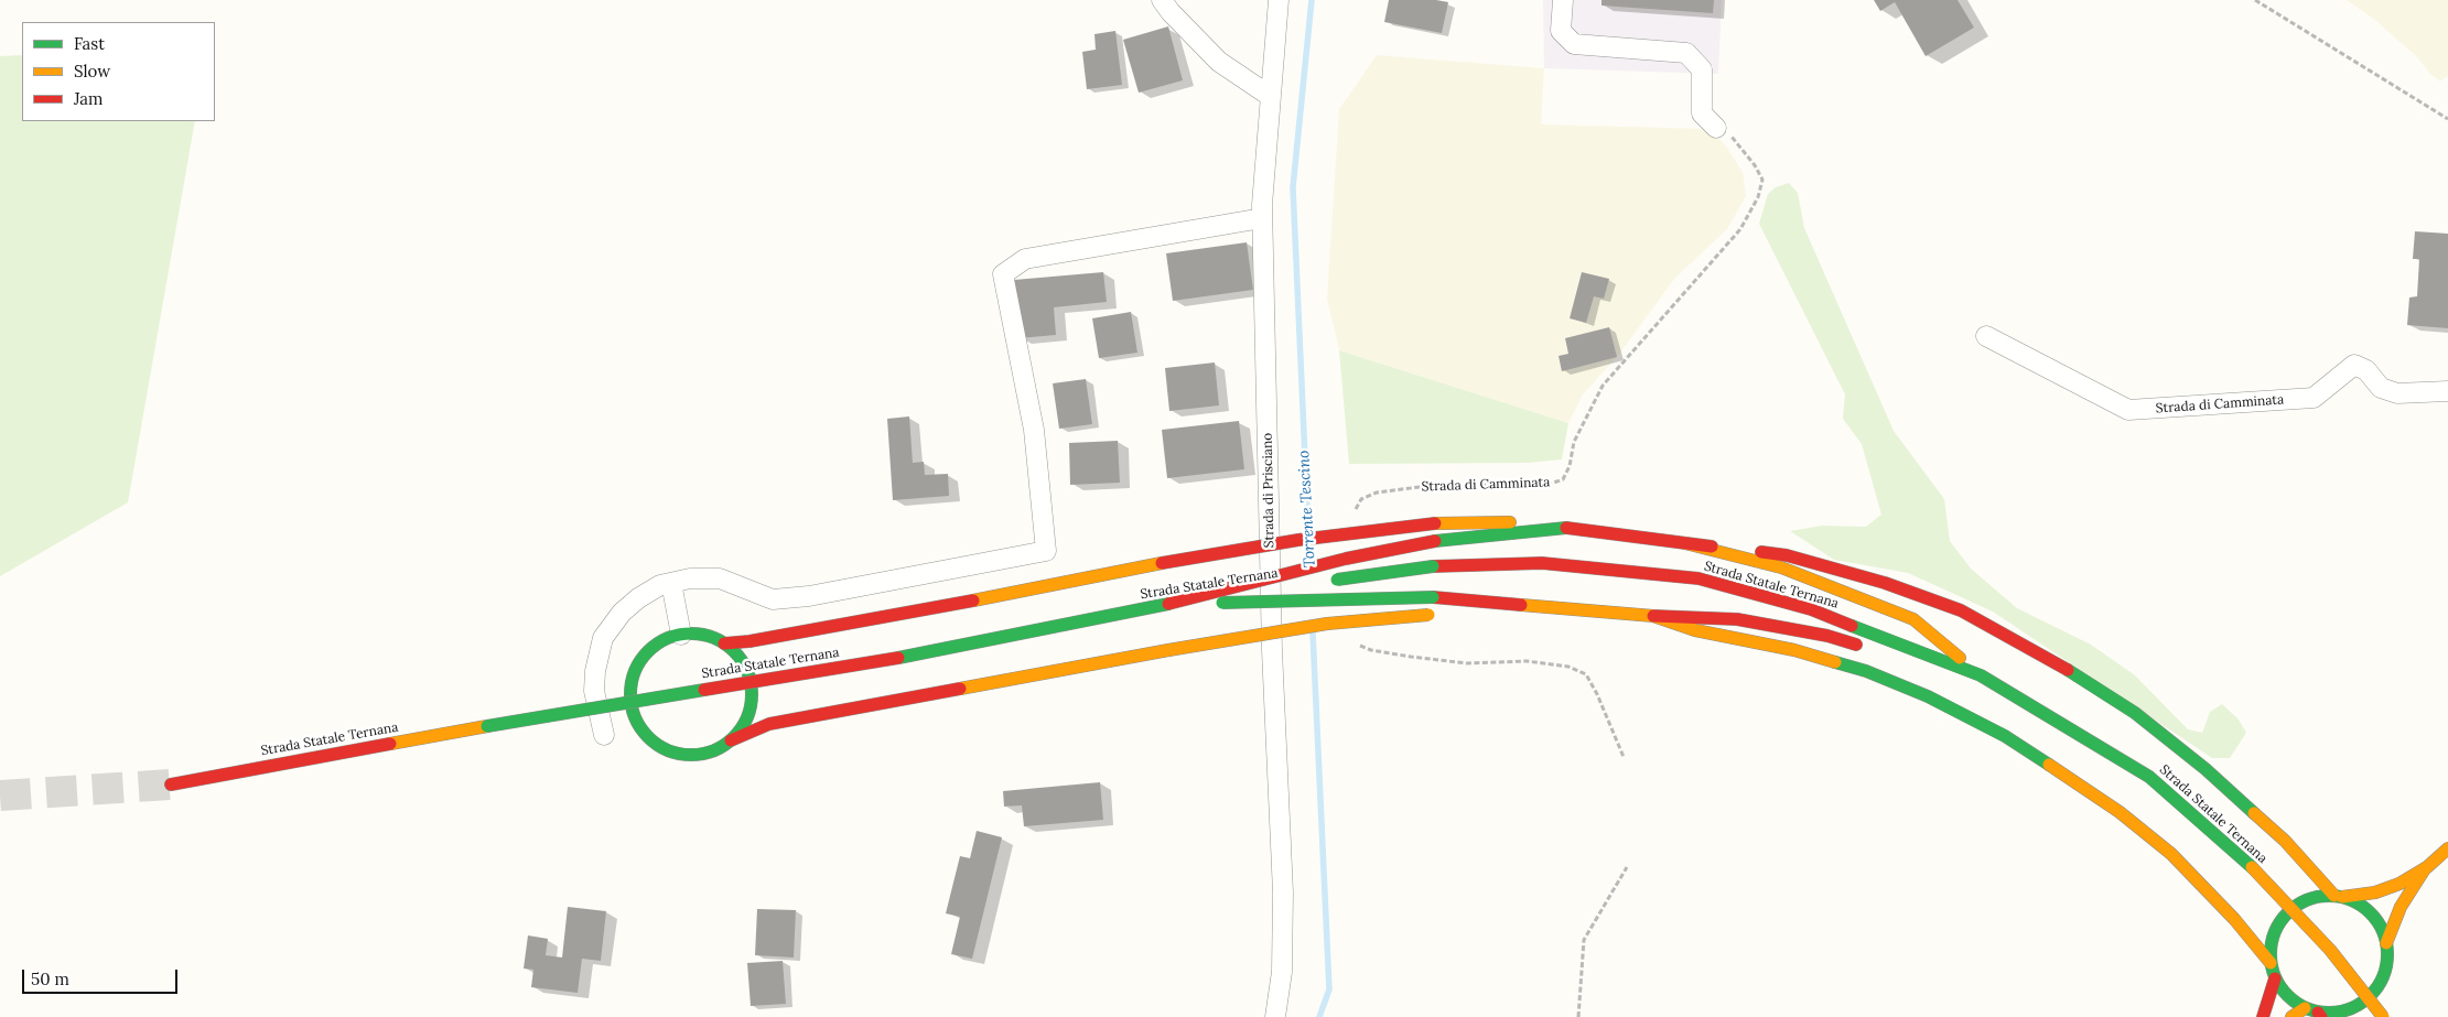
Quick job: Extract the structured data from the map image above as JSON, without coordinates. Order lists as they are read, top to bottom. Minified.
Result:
{"streets":{"main road":["Strada Statale Ternana"],"street":["Strada di Camminata","Strada di Prisciano"]},"water":["Torrente Tescino"],"legend":["Fast","Slow","Jam"],"scale_bar":"50 m"}
